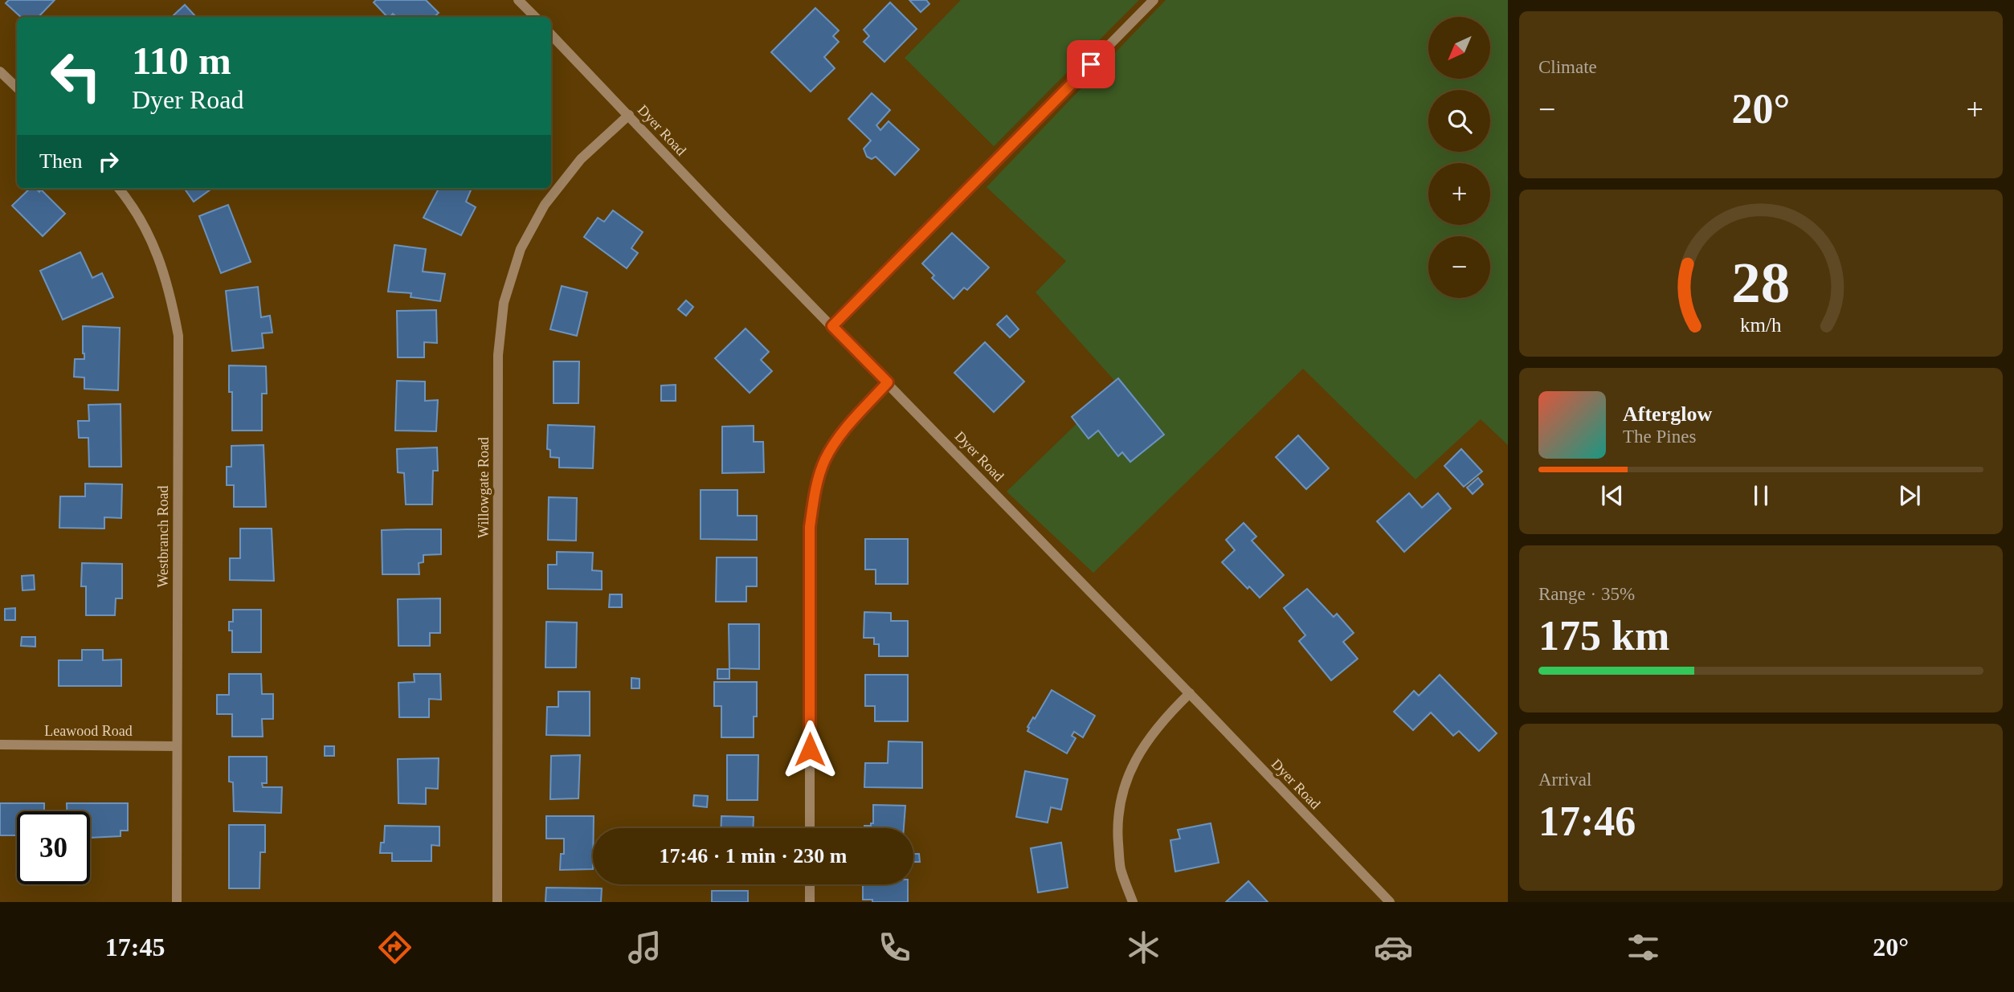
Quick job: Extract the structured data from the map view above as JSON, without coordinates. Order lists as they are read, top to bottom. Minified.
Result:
{"streets":{"street":["Dyer Road","Willowgate Road","Westbranch Road","Leawood Road"]},"crossings":[["Dyer Road","Willowgate Road"],["Westbranch Road","Leawood Road"]],"north":"bottom left","page":{"tile":["Climate",["Range · 35%","175 km"],["Arrival","17:46"]],"map_buttons":["+","−"],"turn":["110 m","Dyer Road"],"heat":["−","20°","+"],"then":"Then","song":["Afterglow","The Pines"],"limit":"30","trip":"17:46 · 1 min · 230 m","tabs":["17:45","20°"],"gauge":["28","km/h"]}}
